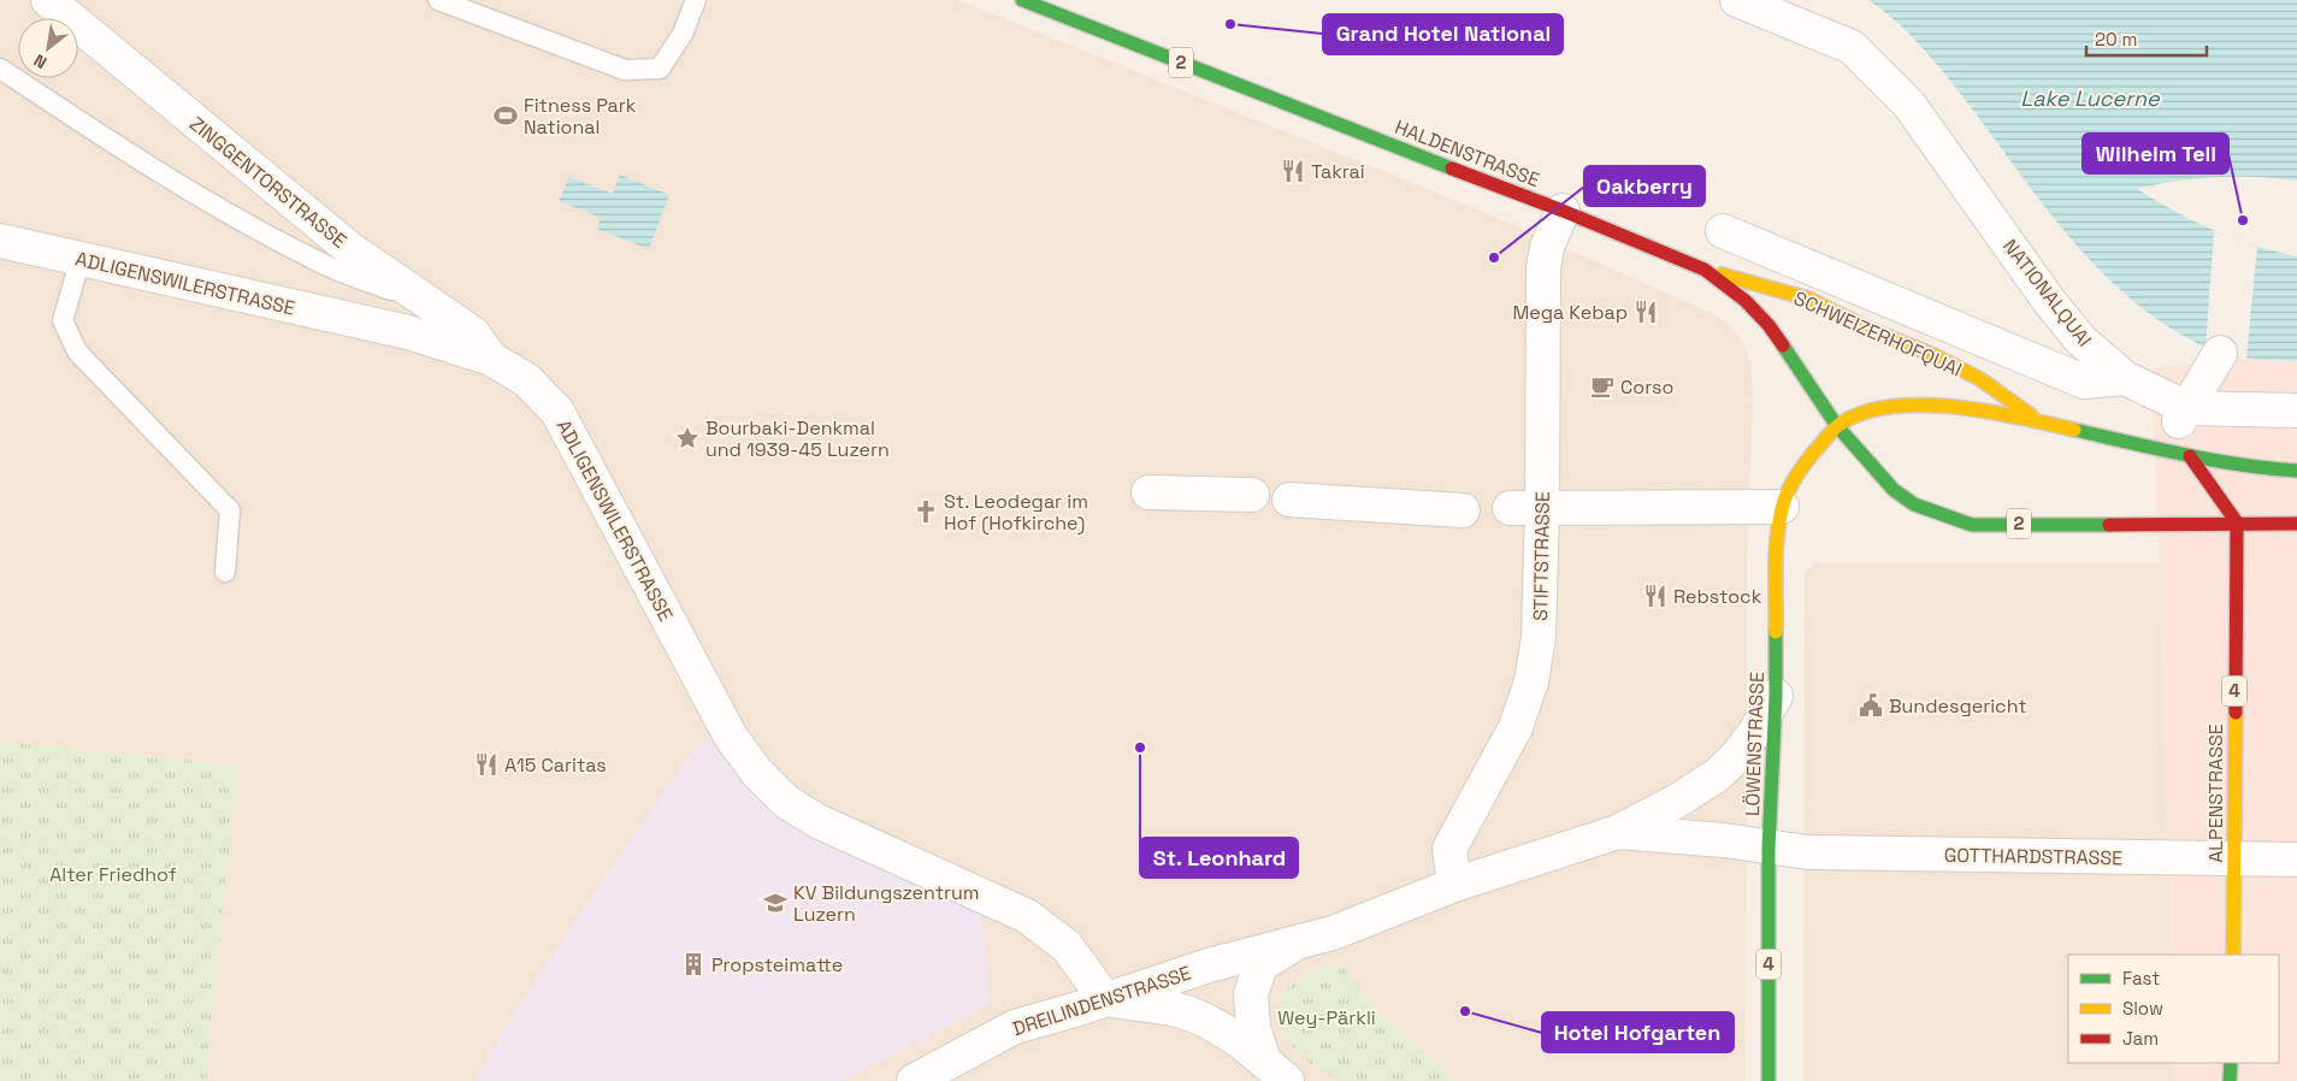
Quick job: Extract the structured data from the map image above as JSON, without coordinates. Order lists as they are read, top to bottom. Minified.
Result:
{"streets":{"main road":["2","HALDENSTRASSE","SCHWEIZERHOFQUAI","4","LÖWENSTRASSE","ALPENSTRASSE"],"street":["ZINGGENTORSTRASSE","ADLIGENSWILERSTRASSE","NATIONALQUAI","STIFTSTRASSE","GOTTHARDSTRASSE","DREILINDENSTRASSE"]},"crossings":[["2","HALDENSTRASSE"],["2","SCHWEIZERHOFQUAI"],["2","LÖWENSTRASSE"],["2","ALPENSTRASSE"],["HALDENSTRASSE","SCHWEIZERHOFQUAI"],["HALDENSTRASSE","STIFTSTRASSE"],["HALDENSTRASSE","LÖWENSTRASSE"],["ZINGGENTORSTRASSE","ADLIGENSWILERSTRASSE"],["ADLIGENSWILERSTRASSE","DREILINDENSTRASSE"],["SCHWEIZERHOFQUAI","LÖWENSTRASSE"],["STIFTSTRASSE","DREILINDENSTRASSE"],["LÖWENSTRASSE","GOTTHARDSTRASSE"],["LÖWENSTRASSE","DREILINDENSTRASSE"],["ALPENSTRASSE","GOTTHARDSTRASSE"],["GOTTHARDSTRASSE","DREILINDENSTRASSE"]],"water":["Lake Lucerne"],"parks":["Alter Friedhof","Wey-Pärkli"],"places":{"other":["Grand Hotel National","Wilhelm Tell","Oakberry","St. Leonhard","Hotel Hofgarten"],"sports":["Fitness Park National"],"restaurant":["Takrai","Mega Kebap","Rebstock","A15 Caritas"],"cafe":["Corso"],"place":["Bourbaki-Denkmal und 1939-45 Luzern"],"church":["St. Leodegar im Hof (Hofkirche)"],"public building":["Bundesgericht"],"school or university":["KV Bildungszentrum Luzern"],"building":["Propsteimatte"]},"legend":["Fast","Slow","Jam"],"scale_bar":"20 m","north":"bottom left"}
